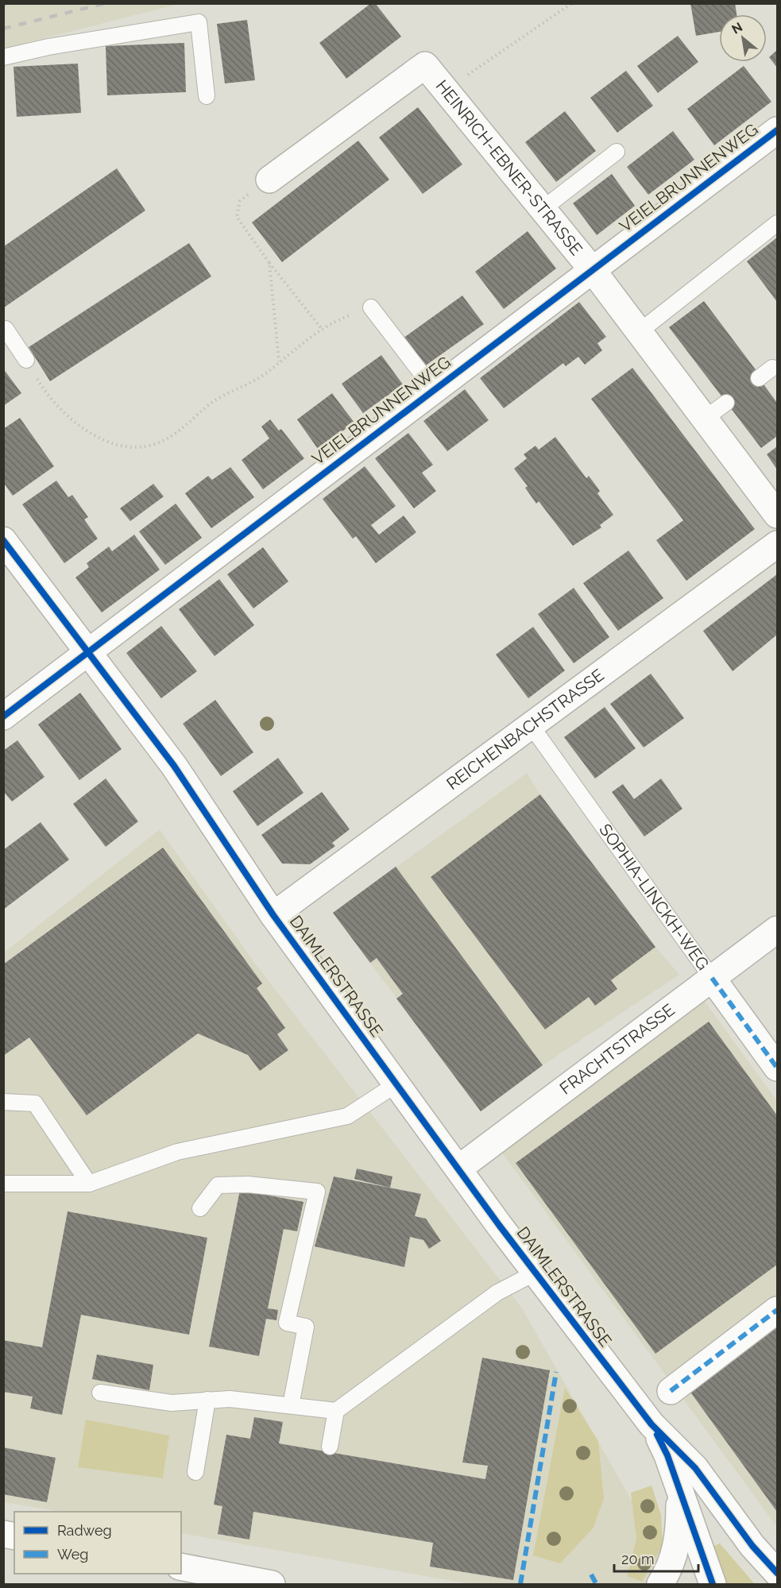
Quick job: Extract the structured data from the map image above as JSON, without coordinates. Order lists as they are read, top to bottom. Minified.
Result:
{"streets":{"street":["HEINRICH-EBNER-STRASSE","VEIELBRUNNENWEG","REICHENBACHSTRASSE","SOPHIA-LINCKH-WEG","DAIMLERSTRASSE","FRACHTSTRASSE"]},"crossings":[["HEINRICH-EBNER-STRASSE","VEIELBRUNNENWEG"],["VEIELBRUNNENWEG","DAIMLERSTRASSE"],["REICHENBACHSTRASSE","SOPHIA-LINCKH-WEG"],["REICHENBACHSTRASSE","DAIMLERSTRASSE"],["SOPHIA-LINCKH-WEG","FRACHTSTRASSE"],["DAIMLERSTRASSE","FRACHTSTRASSE"]],"legend":["Radweg","Weg"],"scale_bar":"20 m","north":"top left"}
